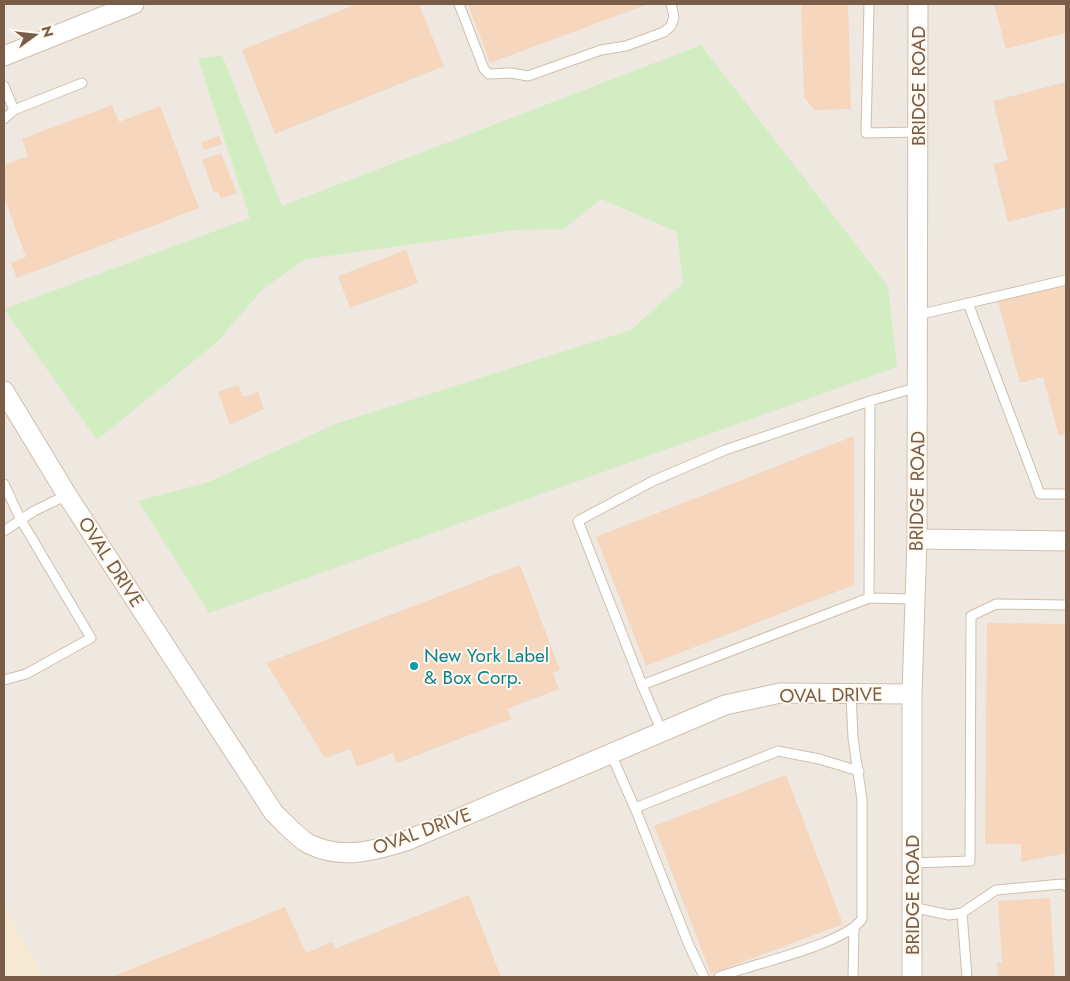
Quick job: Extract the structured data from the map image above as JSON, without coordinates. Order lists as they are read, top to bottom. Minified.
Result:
{"streets":{"street":["BRIDGE ROAD","OVAL DRIVE"]},"crossings":[["BRIDGE ROAD","OVAL DRIVE"]],"places":["New York Label & Box Corp."],"north":"right"}
